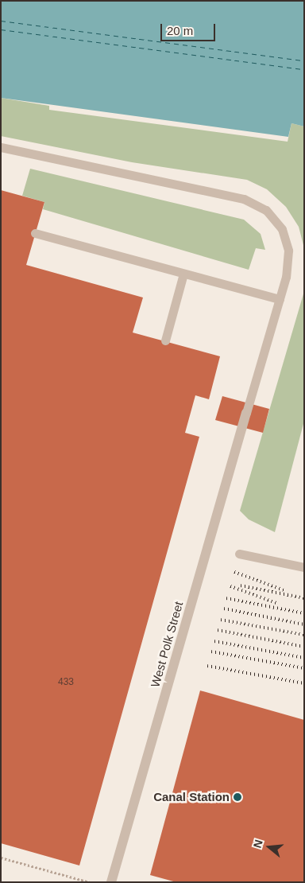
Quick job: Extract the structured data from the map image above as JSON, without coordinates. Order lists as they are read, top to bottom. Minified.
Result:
{"streets":{"street":["West Polk Street"]},"places":["Canal Station"],"house_numbers":["433"],"scale_bar":"20 m","north":"left"}
